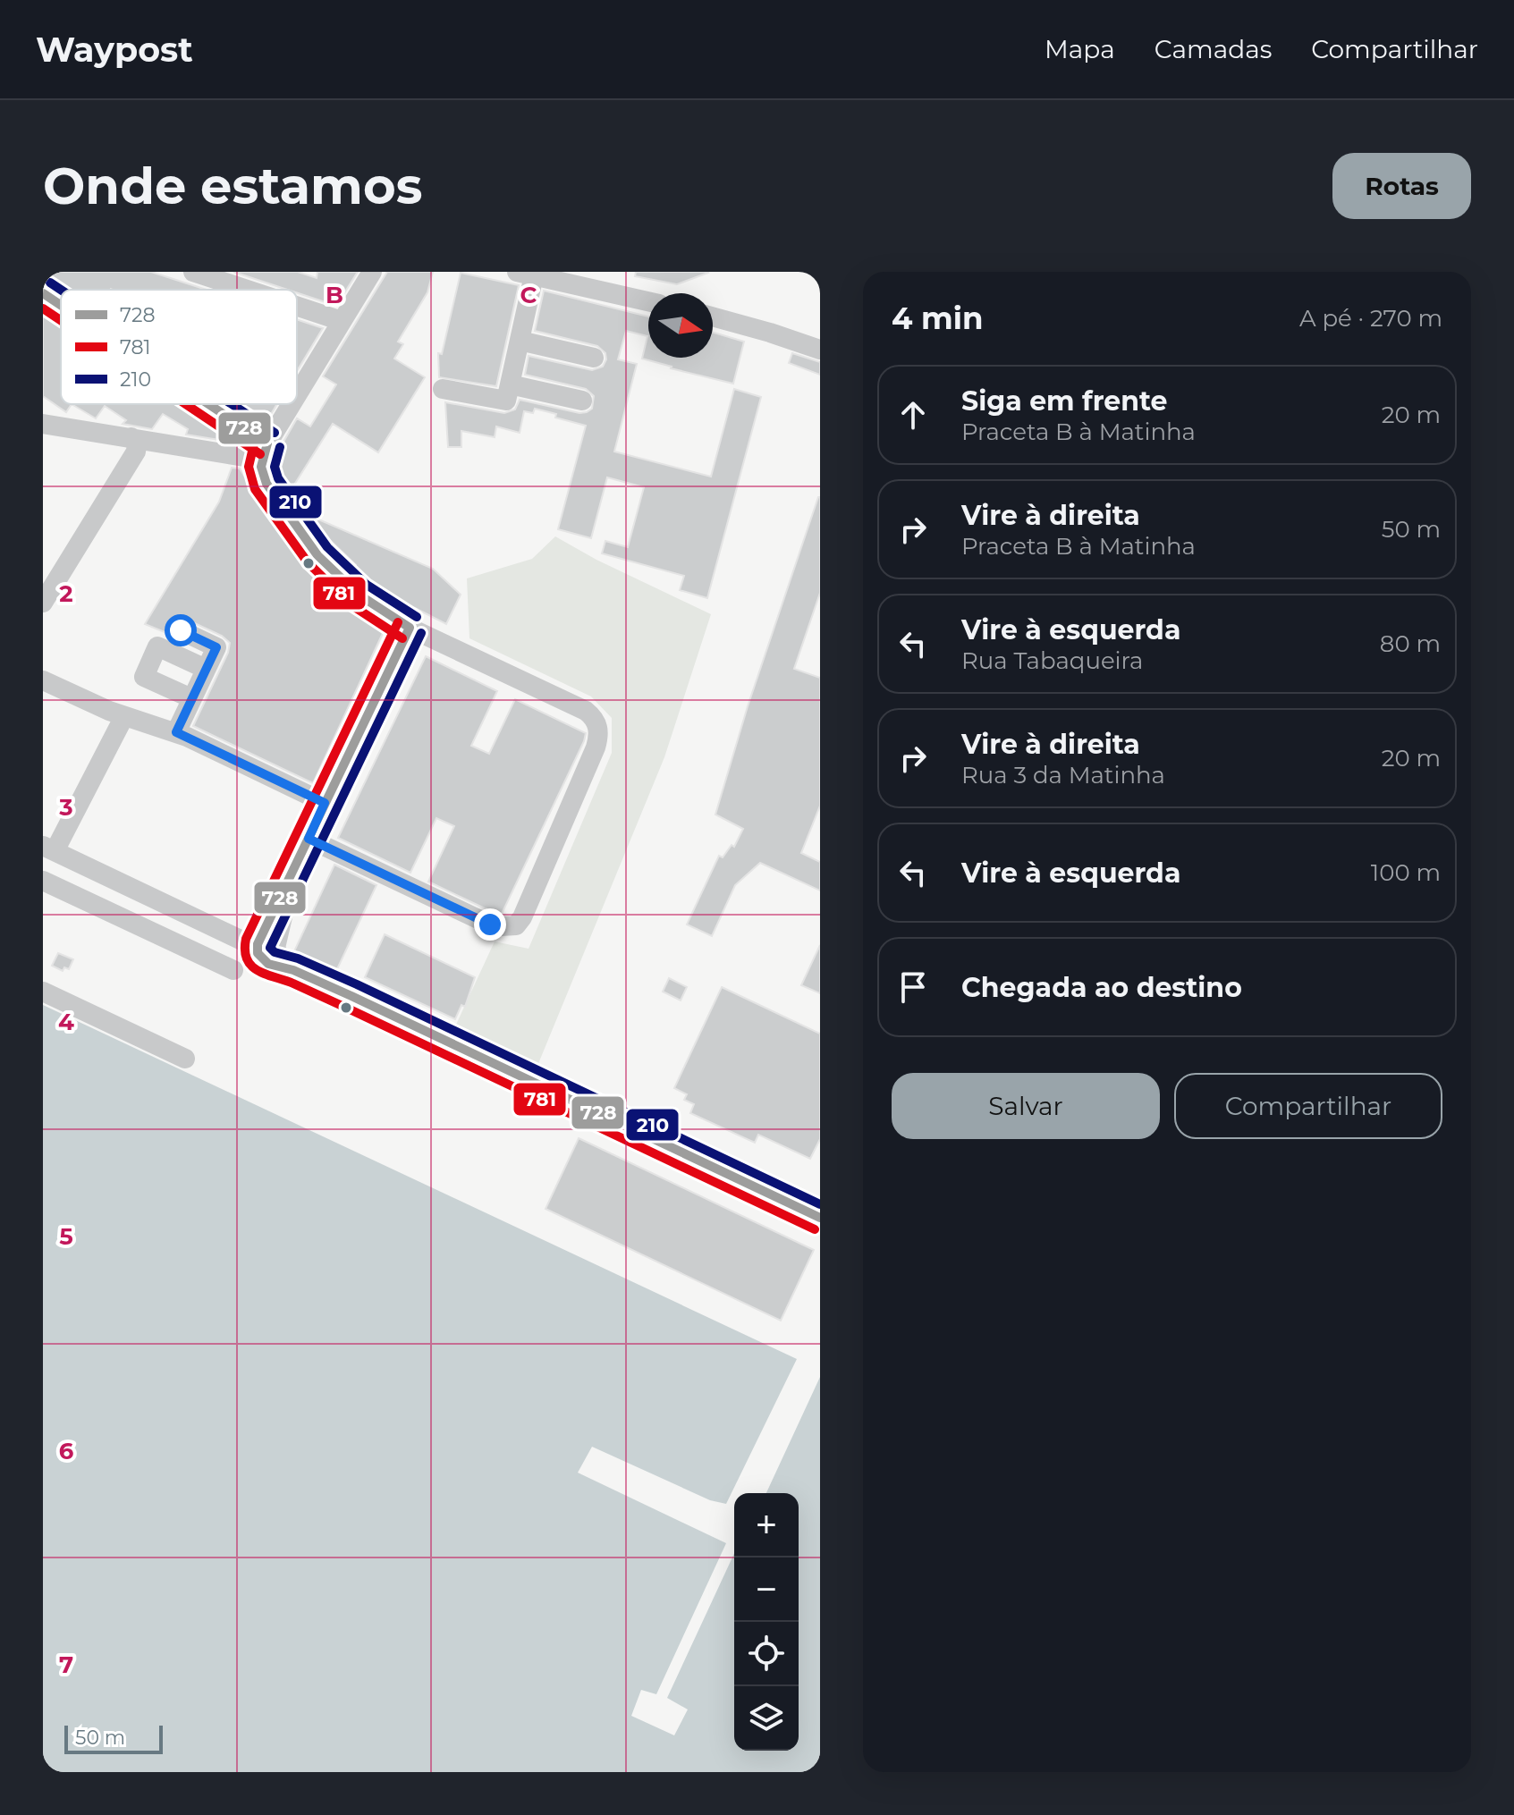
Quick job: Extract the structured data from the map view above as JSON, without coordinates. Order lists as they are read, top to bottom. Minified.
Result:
{"lines":["transit line 210","transit line 728","transit line 781"],"legend":["728","781","210"],"scale_bar":"50 m","north":"right","page":{"header":"Waypost","nav":["Mapa","Camadas","Compartilhar"],"buttons":["Rotas",["Salvar","Compartilhar"]],"title":"Onde estamos","heading":["4 min","A pé · 270 m"],"list":[["Siga em frente","Praceta B à Matinha","20 m"],["Vire à direita","Praceta B à Matinha","50 m"],["Vire à esquerda","Rua Tabaqueira","80 m"],["Vire à direita","Rua 3 da Matinha","20 m"],["Vire à esquerda","100 m"],"Chegada ao destino"],"map_buttons":["+","−"],"scale":"50 m"},"grid":{"columns":["B","C"],"rows":["2","3","4","5","6","7"]}}
